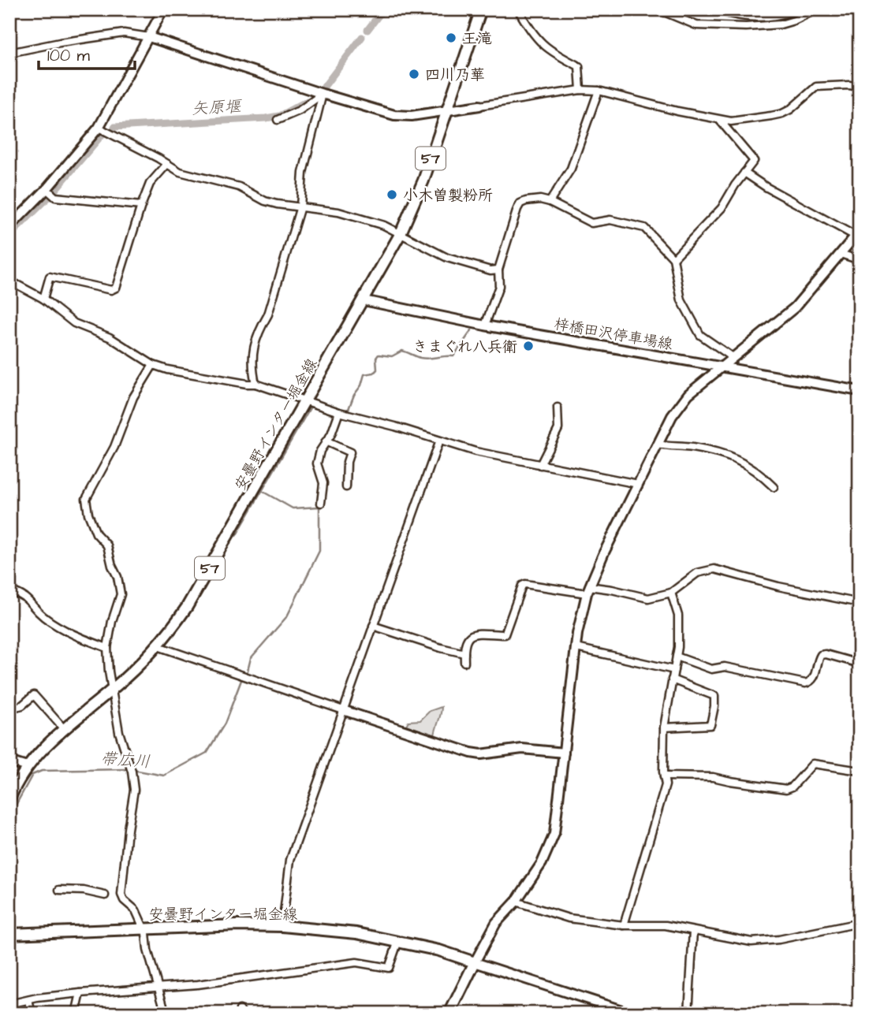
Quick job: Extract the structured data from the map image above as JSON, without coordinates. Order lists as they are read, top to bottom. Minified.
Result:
{"streets":{"main road":["57","安曇野インター堀金線"],"street":["梓橋田沢停車場線"]},"crossings":[["梓橋田沢停車場線","安曇野インター堀金線"]],"water":["矢原堰","帯広川"],"places":["王滝","四川乃華","小木曽製粉所","きまぐれ八兵衛"],"scale_bar":"100 m"}
